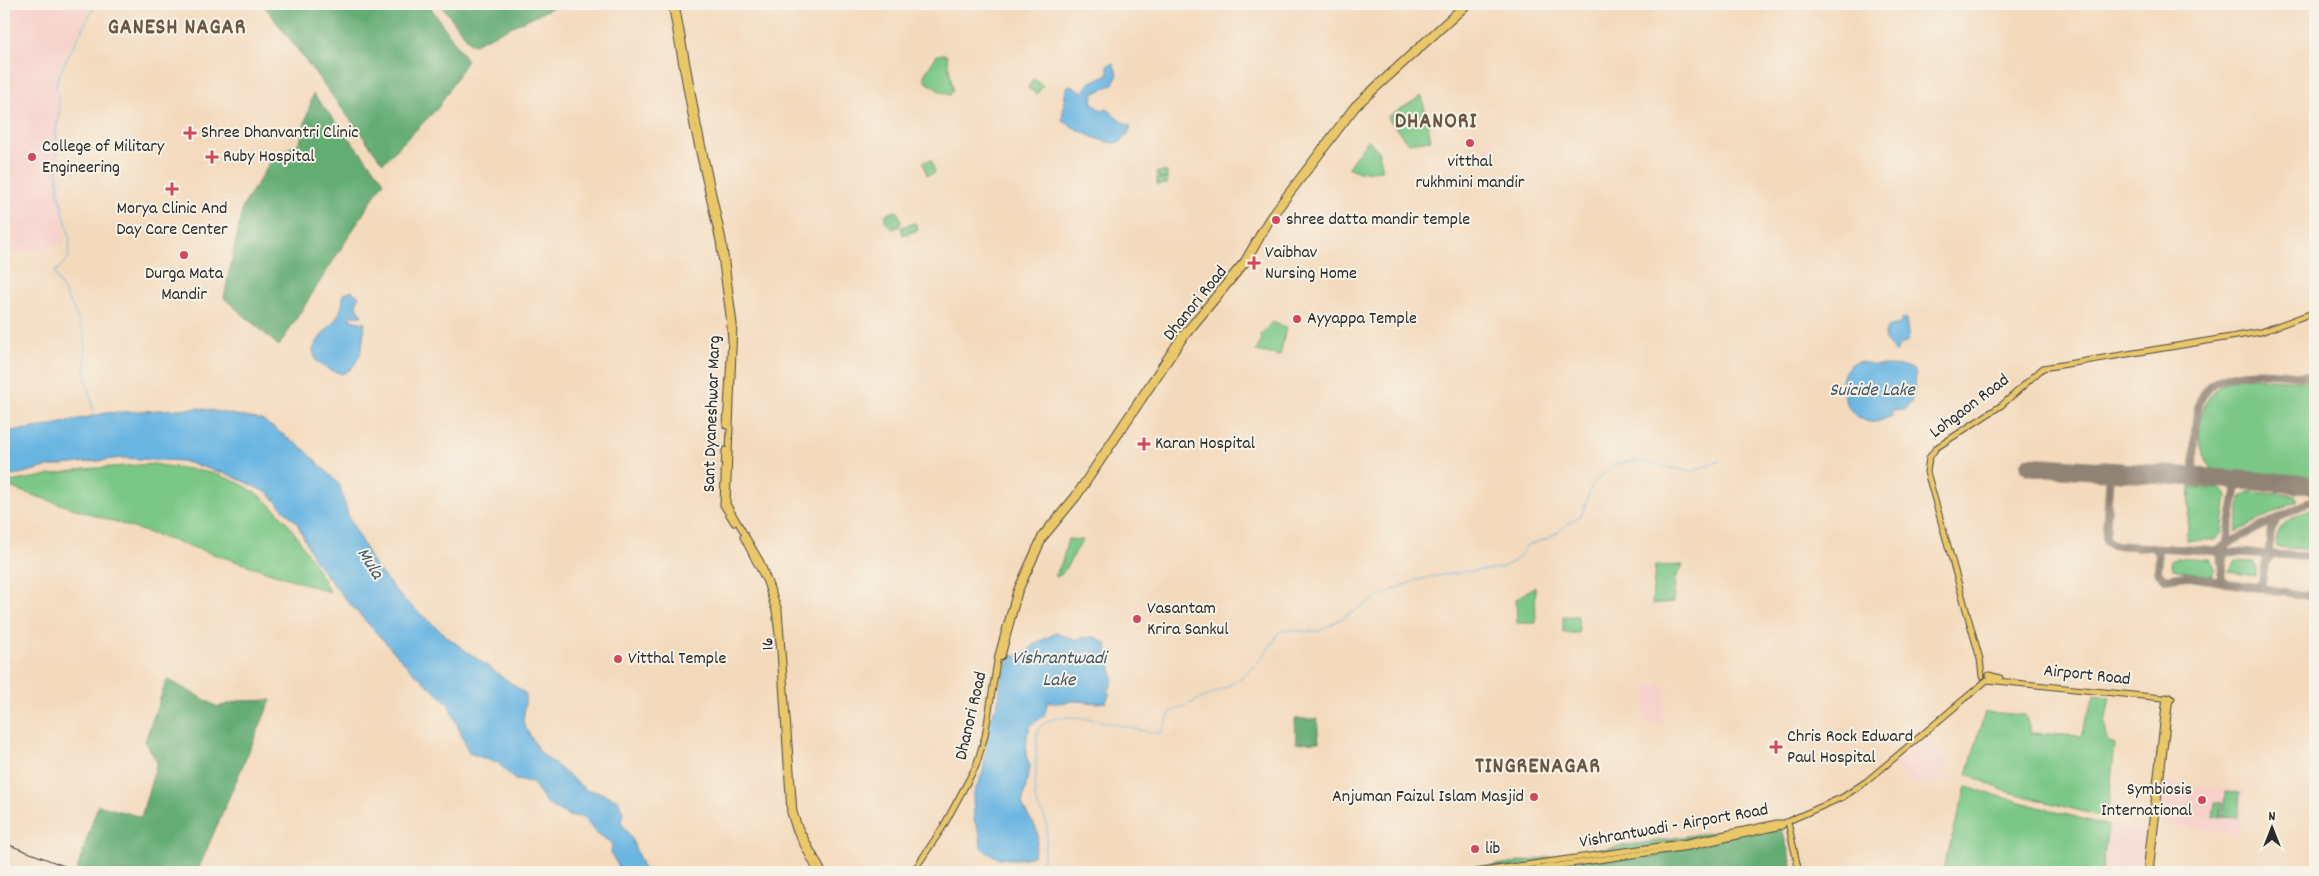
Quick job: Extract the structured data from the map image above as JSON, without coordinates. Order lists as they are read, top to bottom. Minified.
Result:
{"streets":{"main road":["Dhanori Road","Lohgaon Road","Sant Dyaneshwar Marg","16","Airport Road","Vishrantwadi - Airport Road"]},"crossings":[["Lohgaon Road","Airport Road"],["Sant Dyaneshwar Marg","16"]],"districts":["GANESH NAGAR","DHANORI","TINGRENAGAR"],"water":["Suicide Lake","Mula","Vishrantwadi Lake"],"places":{"health":["Shree Dhanvantri Clinic","Ruby Hospital","Morya Clinic And Day Care Center","Vaibhav Nursing Home","Karan Hospital","Chris Rock Edward Paul Hospital"],"other":["vitthal rukhmini mandir","College of Military Engineering","shree datta mandir temple","Durga Mata Mandir","Ayyappa Temple","Vasantam Krira Sankul","Vitthal Temple","Anjuman Faizul Islam Masjid","Symbiosis International","lib"]},"north":"top"}
